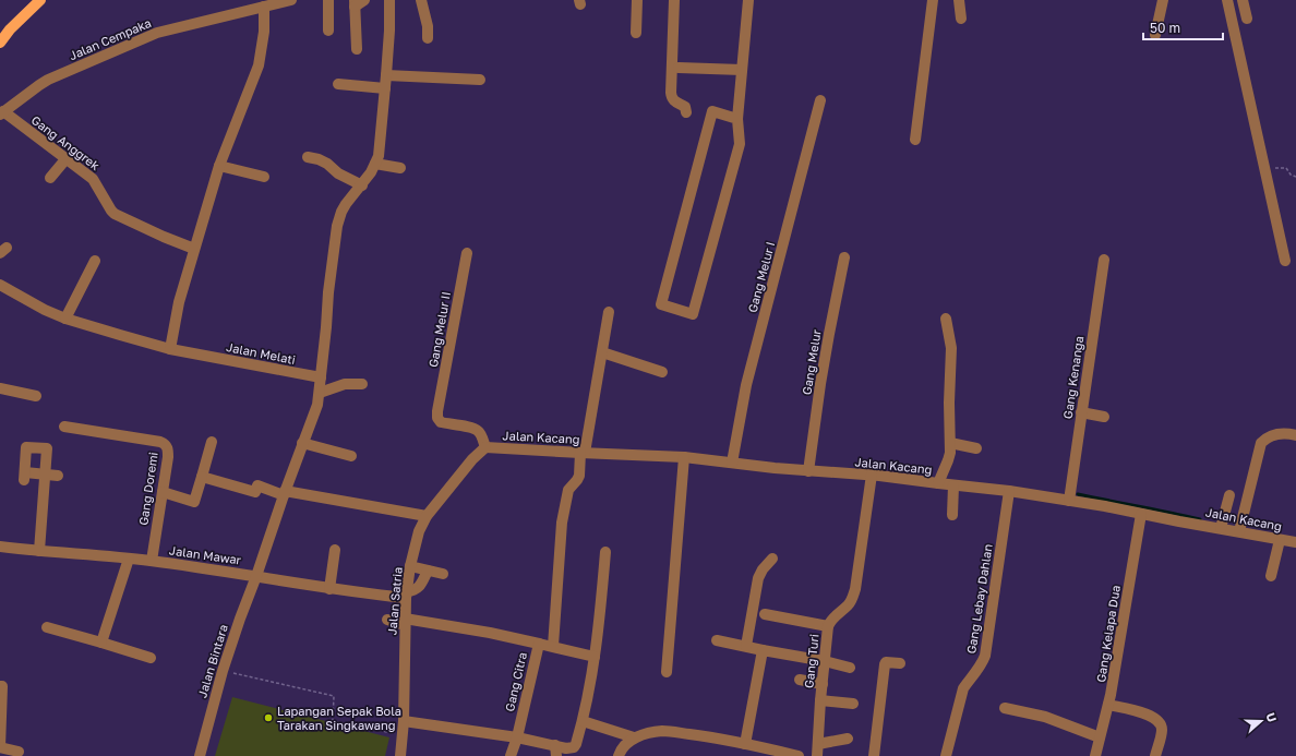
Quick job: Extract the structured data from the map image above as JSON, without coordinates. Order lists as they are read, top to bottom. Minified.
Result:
{"streets":{"street":["Jalan Cempaka","Gang Anggrek","Gang Melur I","Gang Melur II","Jalan Melati","Gang Melur","Gang Kenanga","Jalan Kacang","Gang Doremi","Jalan Mawar","Gang Lebay Dahlan","Jalan Satria","Gang Kelapa Dua","Jalan Bintara","Gang Turi","Gang Citra"]},"crossings":[["Jalan Cempaka","Gang Anggrek"],["Gang Melur I","Jalan Kacang"],["Gang Melur II","Jalan Kacang"],["Gang Melur II","Jalan Satria"],["Gang Melur","Jalan Kacang"],["Gang Kenanga","Jalan Kacang"],["Jalan Kacang","Gang Lebay Dahlan"],["Jalan Kacang","Jalan Satria"],["Jalan Kacang","Gang Kelapa Dua"],["Jalan Kacang","Gang Turi"],["Gang Doremi","Jalan Mawar"],["Jalan Mawar","Jalan Satria"],["Jalan Mawar","Jalan Bintara"]],"places":["Lapangan Sepak Bola Tarakan Singkawang"],"scale_bar":"50 m","north":"right"}
